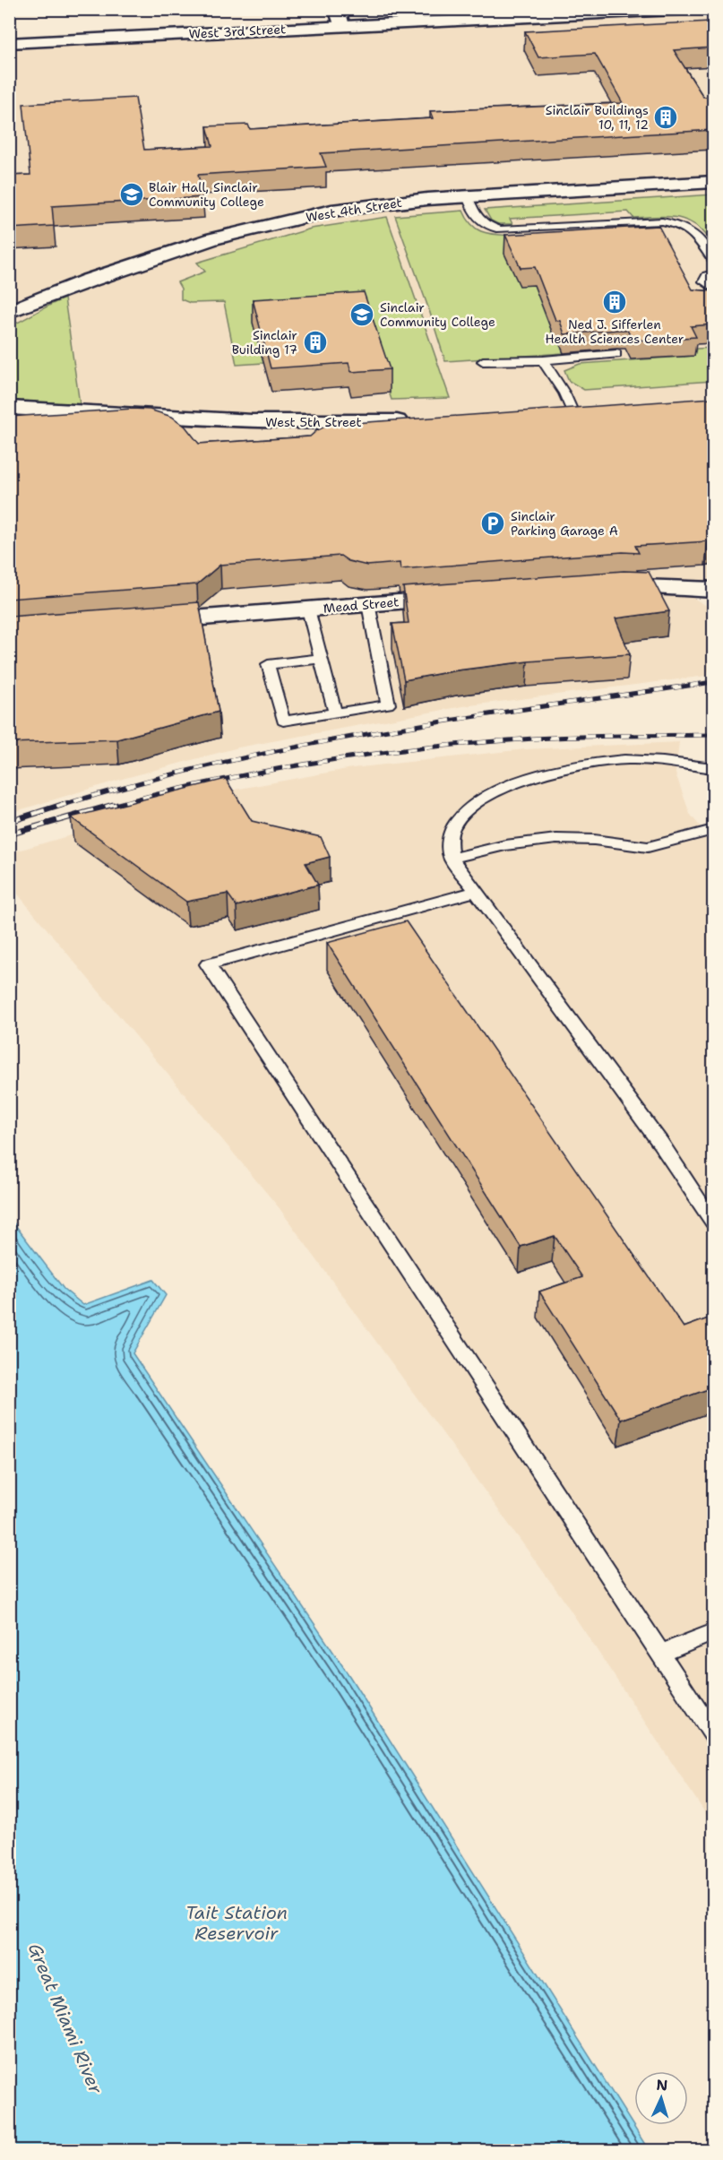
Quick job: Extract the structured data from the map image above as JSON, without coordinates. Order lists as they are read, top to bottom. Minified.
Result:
{"streets":{"main road":["West 3rd Street","West 4th Street","West 5th Street","Mead Street"]},"water":["Tait Station Reservoir","Great Miami River"],"places":{"building":["Sinclair Buildings 10, 11, 12","Ned J. Sifferlen Health Sciences Center","Sinclair Building 17"],"school or university":["Blair Hall, Sinclair Community College","Sinclair Community College"],"parking":["Sinclair Parking Garage A"]},"north":"top"}
